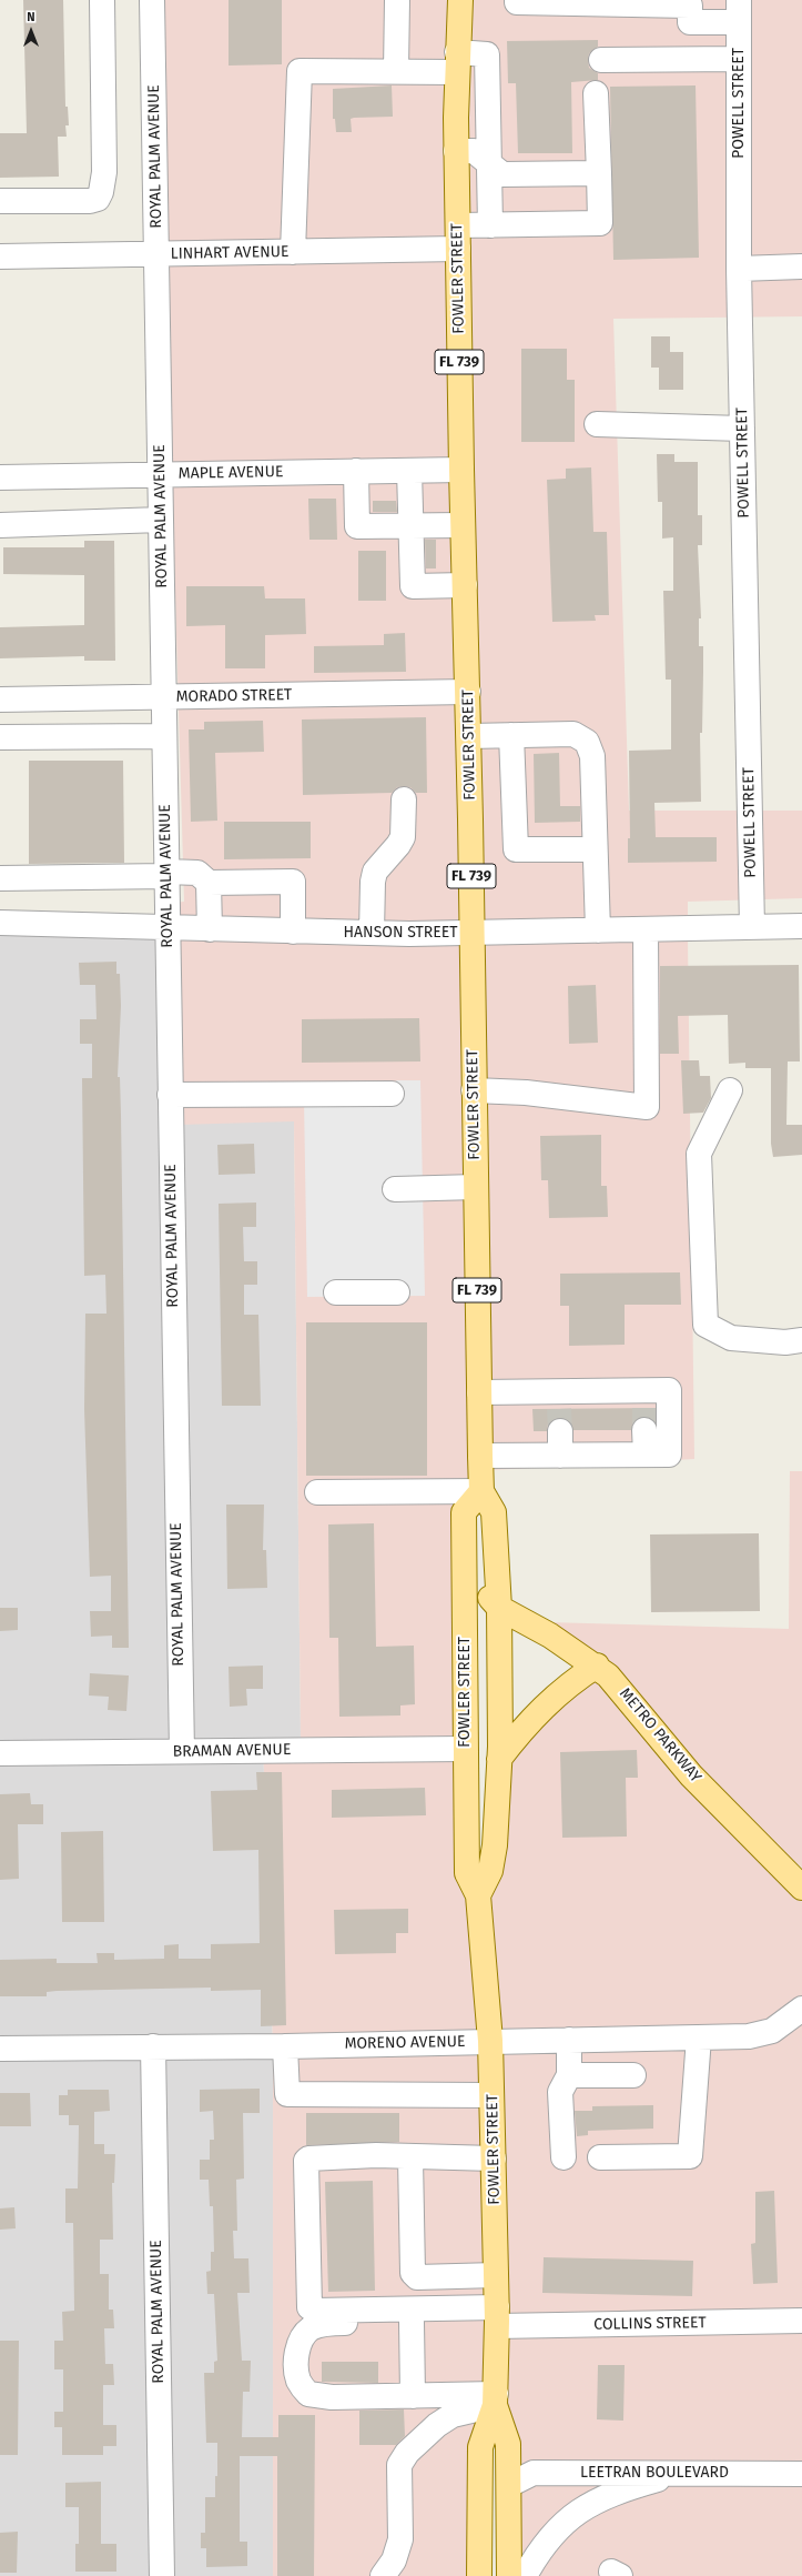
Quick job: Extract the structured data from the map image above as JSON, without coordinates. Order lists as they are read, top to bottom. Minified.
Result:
{"streets":{"main road":["FOWLER STREET","FL 739","METRO PARKWAY"],"street":["POWELL STREET","ROYAL PALM AVENUE","LINHART AVENUE","MAPLE AVENUE","MORADO STREET","HANSON STREET","BRAMAN AVENUE","MORENO AVENUE","COLLINS STREET","LEETRAN BOULEVARD"]},"crossings":[["POWELL STREET","HANSON STREET"],["ROYAL PALM AVENUE","LINHART AVENUE"],["ROYAL PALM AVENUE","MAPLE AVENUE"],["ROYAL PALM AVENUE","MORADO STREET"],["ROYAL PALM AVENUE","HANSON STREET"],["ROYAL PALM AVENUE","BRAMAN AVENUE"],["ROYAL PALM AVENUE","MORENO AVENUE"],["LINHART AVENUE","FOWLER STREET"],["FOWLER STREET","MAPLE AVENUE"],["FOWLER STREET","MORADO STREET"],["FOWLER STREET","HANSON STREET"],["FOWLER STREET","METRO PARKWAY"],["FOWLER STREET","BRAMAN AVENUE"],["FOWLER STREET","MORENO AVENUE"],["FOWLER STREET","COLLINS STREET"],["FOWLER STREET","LEETRAN BOULEVARD"]],"north":"top"}
